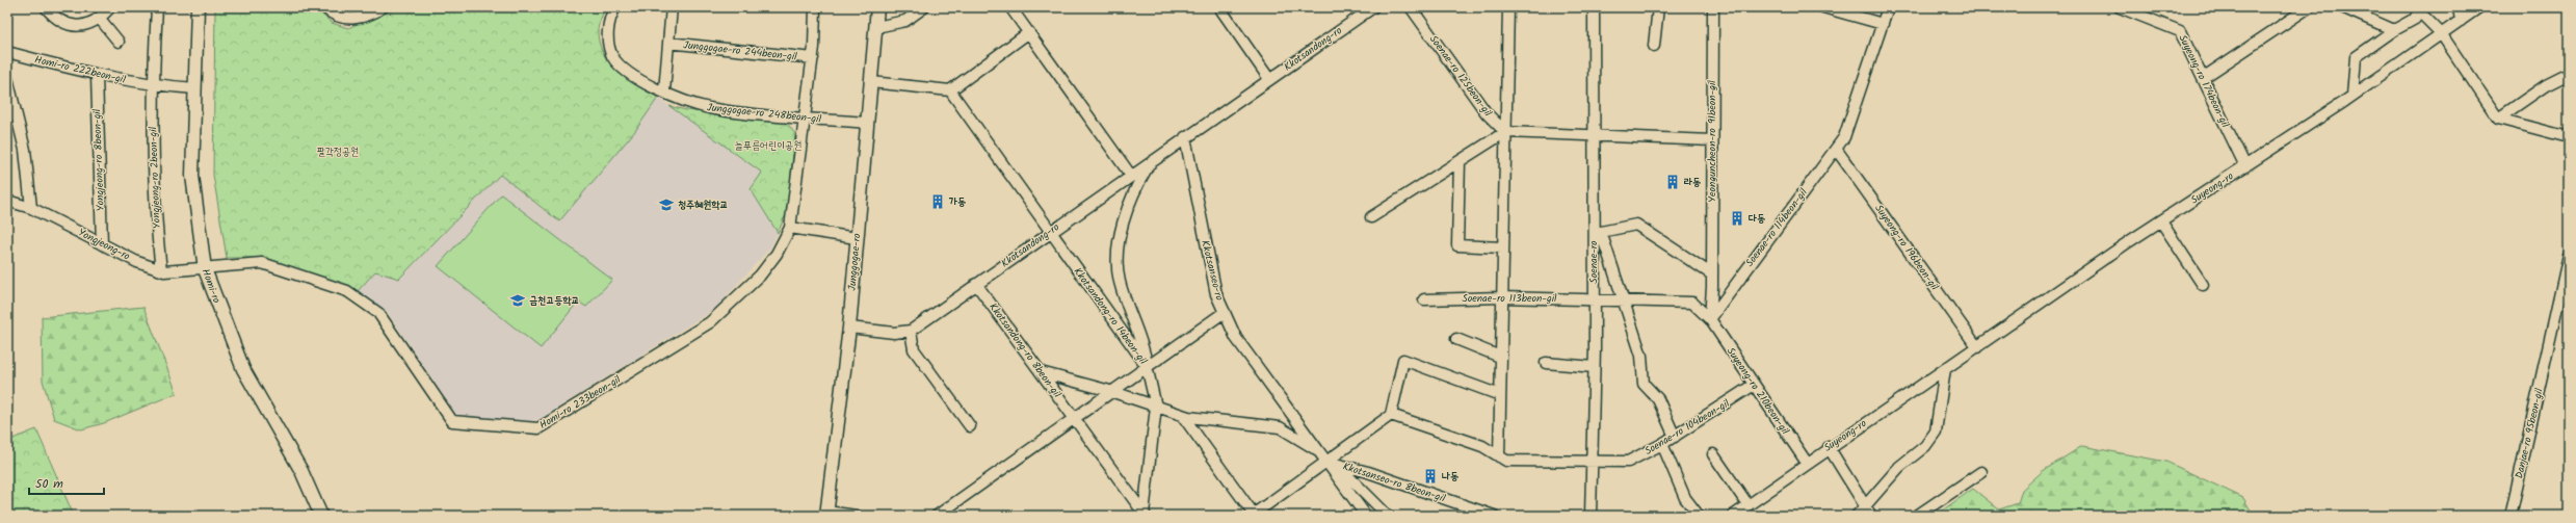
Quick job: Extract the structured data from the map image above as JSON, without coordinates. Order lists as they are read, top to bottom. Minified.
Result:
{"streets":{"street":["Kkotsandong-ro","Junggogae-ro 244beon-gil","Homi-ro 222beon-gil","Soenae-ro 125beon-gil","Suyeong-ro 174beon-gil","Junggogae-ro 248beon-gil","Yeonguncheon-ro 91beon-gil","Yongjeong-ro 8beon-gil","Yongjeong-ro 2beon-gil","Suyeong-ro","Soenae-ro 114beon-gil","Yongjeong-ro","Suyeong-ro 196beon-gil","Junggogae-ro","Soenae-ro","Kkotsanseo-ro","Homi-ro","Soenae-ro 113beon-gil","Kkotsandong-ro 14beon-gil","Kkotsandong-ro 8beon-gil","Suyeong-ro 210beon-gil","Homi-ro 233beon-gil","Soenae-ro 104beon-gil","Danjae-ro 95beon-gil","Kkotsanseo-ro 8beon-gil"]},"crossings":[["Kkotsandong-ro","Kkotsanseo-ro"],["Kkotsandong-ro","Kkotsandong-ro 14beon-gil"],["Kkotsandong-ro","Kkotsandong-ro 8beon-gil"],["Homi-ro 222beon-gil","Yongjeong-ro 8beon-gil"],["Homi-ro 222beon-gil","Yongjeong-ro 2beon-gil"],["Homi-ro 222beon-gil","Homi-ro"],["Suyeong-ro 174beon-gil","Suyeong-ro"],["Junggogae-ro 248beon-gil","Junggogae-ro"],["Yeonguncheon-ro 91beon-gil","Soenae-ro 114beon-gil"],["Yeonguncheon-ro 91beon-gil","Suyeong-ro 210beon-gil"],["Yongjeong-ro 8beon-gil","Yongjeong-ro"],["Yongjeong-ro 2beon-gil","Yongjeong-ro"],["Suyeong-ro","Suyeong-ro 196beon-gil"],["Suyeong-ro","Suyeong-ro 210beon-gil"],["Soenae-ro 114beon-gil","Suyeong-ro 196beon-gil"],["Soenae-ro 114beon-gil","Suyeong-ro 210beon-gil"],["Yongjeong-ro","Homi-ro"],["Yongjeong-ro","Homi-ro 233beon-gil"],["Soenae-ro","Soenae-ro 113beon-gil"],["Soenae-ro","Soenae-ro 104beon-gil"],["Kkotsanseo-ro","Kkotsanseo-ro 8beon-gil"],["Homi-ro","Homi-ro 233beon-gil"],["Soenae-ro 113beon-gil","Suyeong-ro 210beon-gil"],["Kkotsandong-ro 14beon-gil","Kkotsandong-ro 8beon-gil"],["Suyeong-ro 210beon-gil","Soenae-ro 104beon-gil"]],"parks":["늘푸름어린이공원","팔각정공원"],"places":{"building":["라동","가동","다동","나동"],"school or university":["청주혜원학교","금천고등학교"]},"scale_bar":"50 m"}
